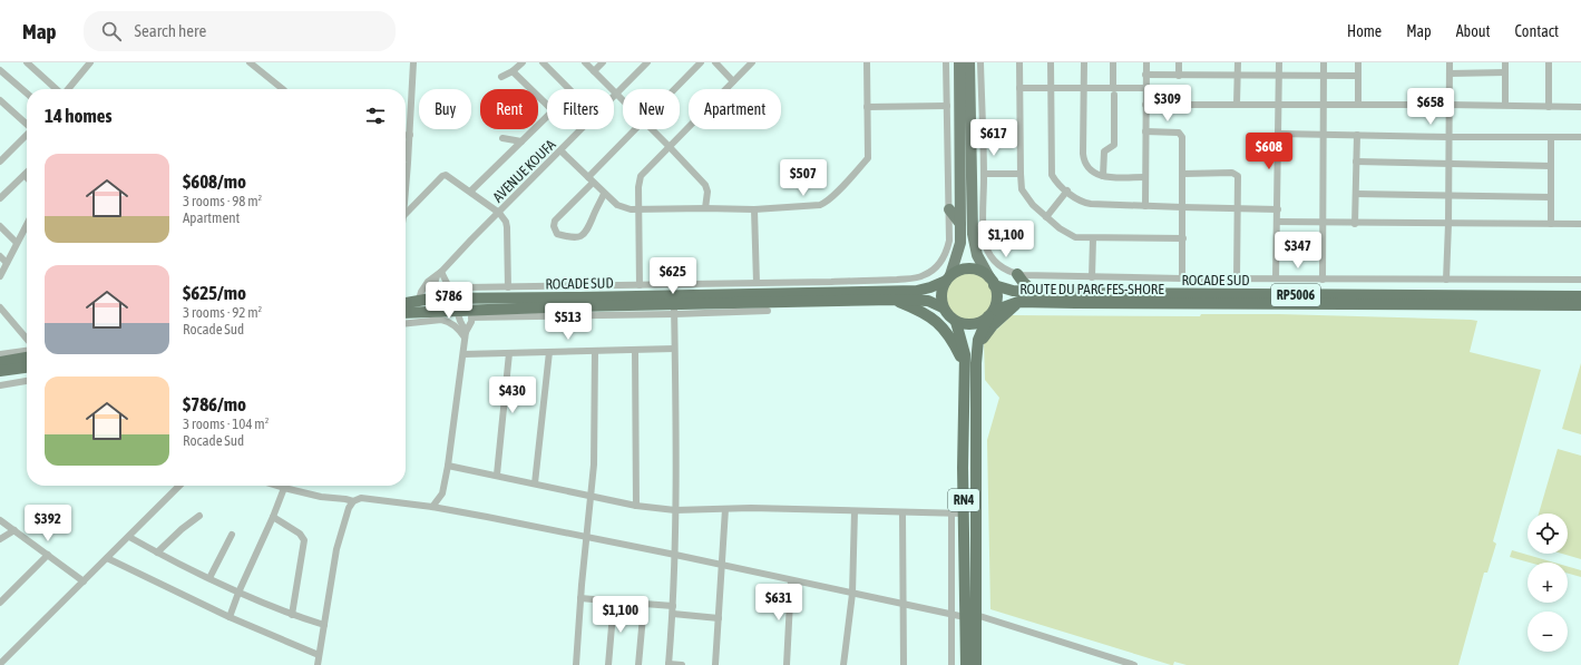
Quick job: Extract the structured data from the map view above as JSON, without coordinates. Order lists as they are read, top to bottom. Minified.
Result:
{"streets":{"highway":["ROCADE SUD","ROUTE DU PARC FES-SHORE","RP5006","RN4"],"street":["AVENUE KOUFA"]},"crossings":[["AVENUE KOUFA","ROCADE SUD"],["ROCADE SUD","ROUTE DU PARC FES-SHORE"],["ROCADE SUD","RN4"],["ROUTE DU PARC FES-SHORE","RN4"]],"page":{"header":"Map","search":"Search here","nav":["Home","Map","About","Contact"],"price":["$309","$658","$617","$608","$507","$1,100","$347","$625","$786","$513","$430","$392","$631","$1,100"],"chip":["Buy","Rent","Filters","New","Apartment"],"heading":"14 homes","list":[{"name":"$608/mo","note":"3 rooms · 98 m² · Apartment"},{"name":"$625/mo","note":"3 rooms · 92 m² · Rocade Sud"},{"name":"$786/mo","note":"3 rooms · 104 m² · Rocade Sud"}],"map_buttons":["+","−"]}}
